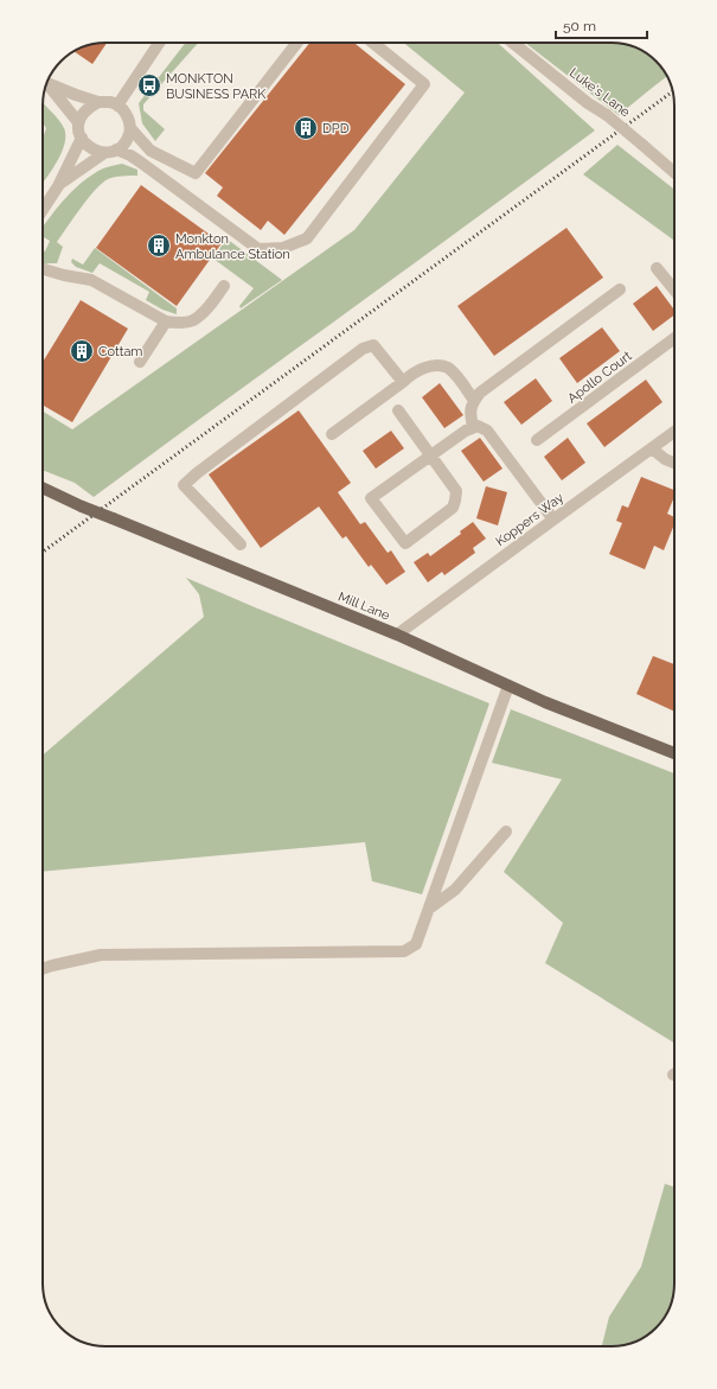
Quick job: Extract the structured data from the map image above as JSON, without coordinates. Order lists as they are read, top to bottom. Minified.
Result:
{"streets":{"main road":["Mill Lane"],"street":["Luke's Lane","Apollo Court","Koppers Way"]},"crossings":[["Koppers Way","Mill Lane"]],"places":{"bus stop":["MONKTON BUSINESS PARK"],"building":["DPD","Monkton Ambulance Station","Cottam"]},"scale_bar":"50 m"}
